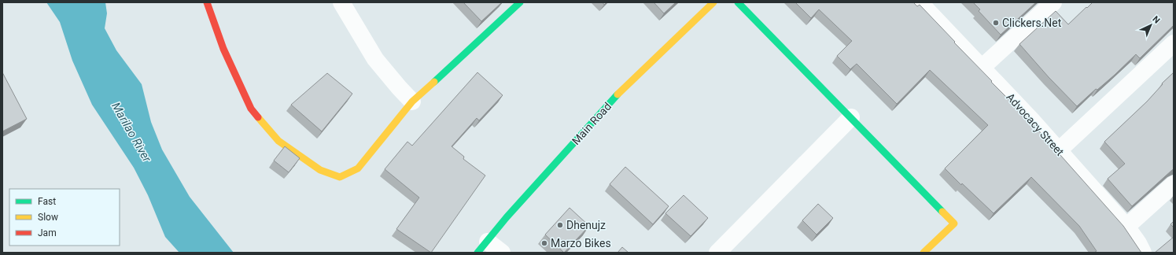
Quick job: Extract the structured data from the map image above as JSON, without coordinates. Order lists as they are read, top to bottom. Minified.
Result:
{"streets":{"street":["Main Road","Advocacy Street"]},"water":["Marilao River"],"places":["Clickers.Net","Dhenujz","Marzo Bikes"],"legend":["Fast","Slow","Jam"],"north":"top right"}
